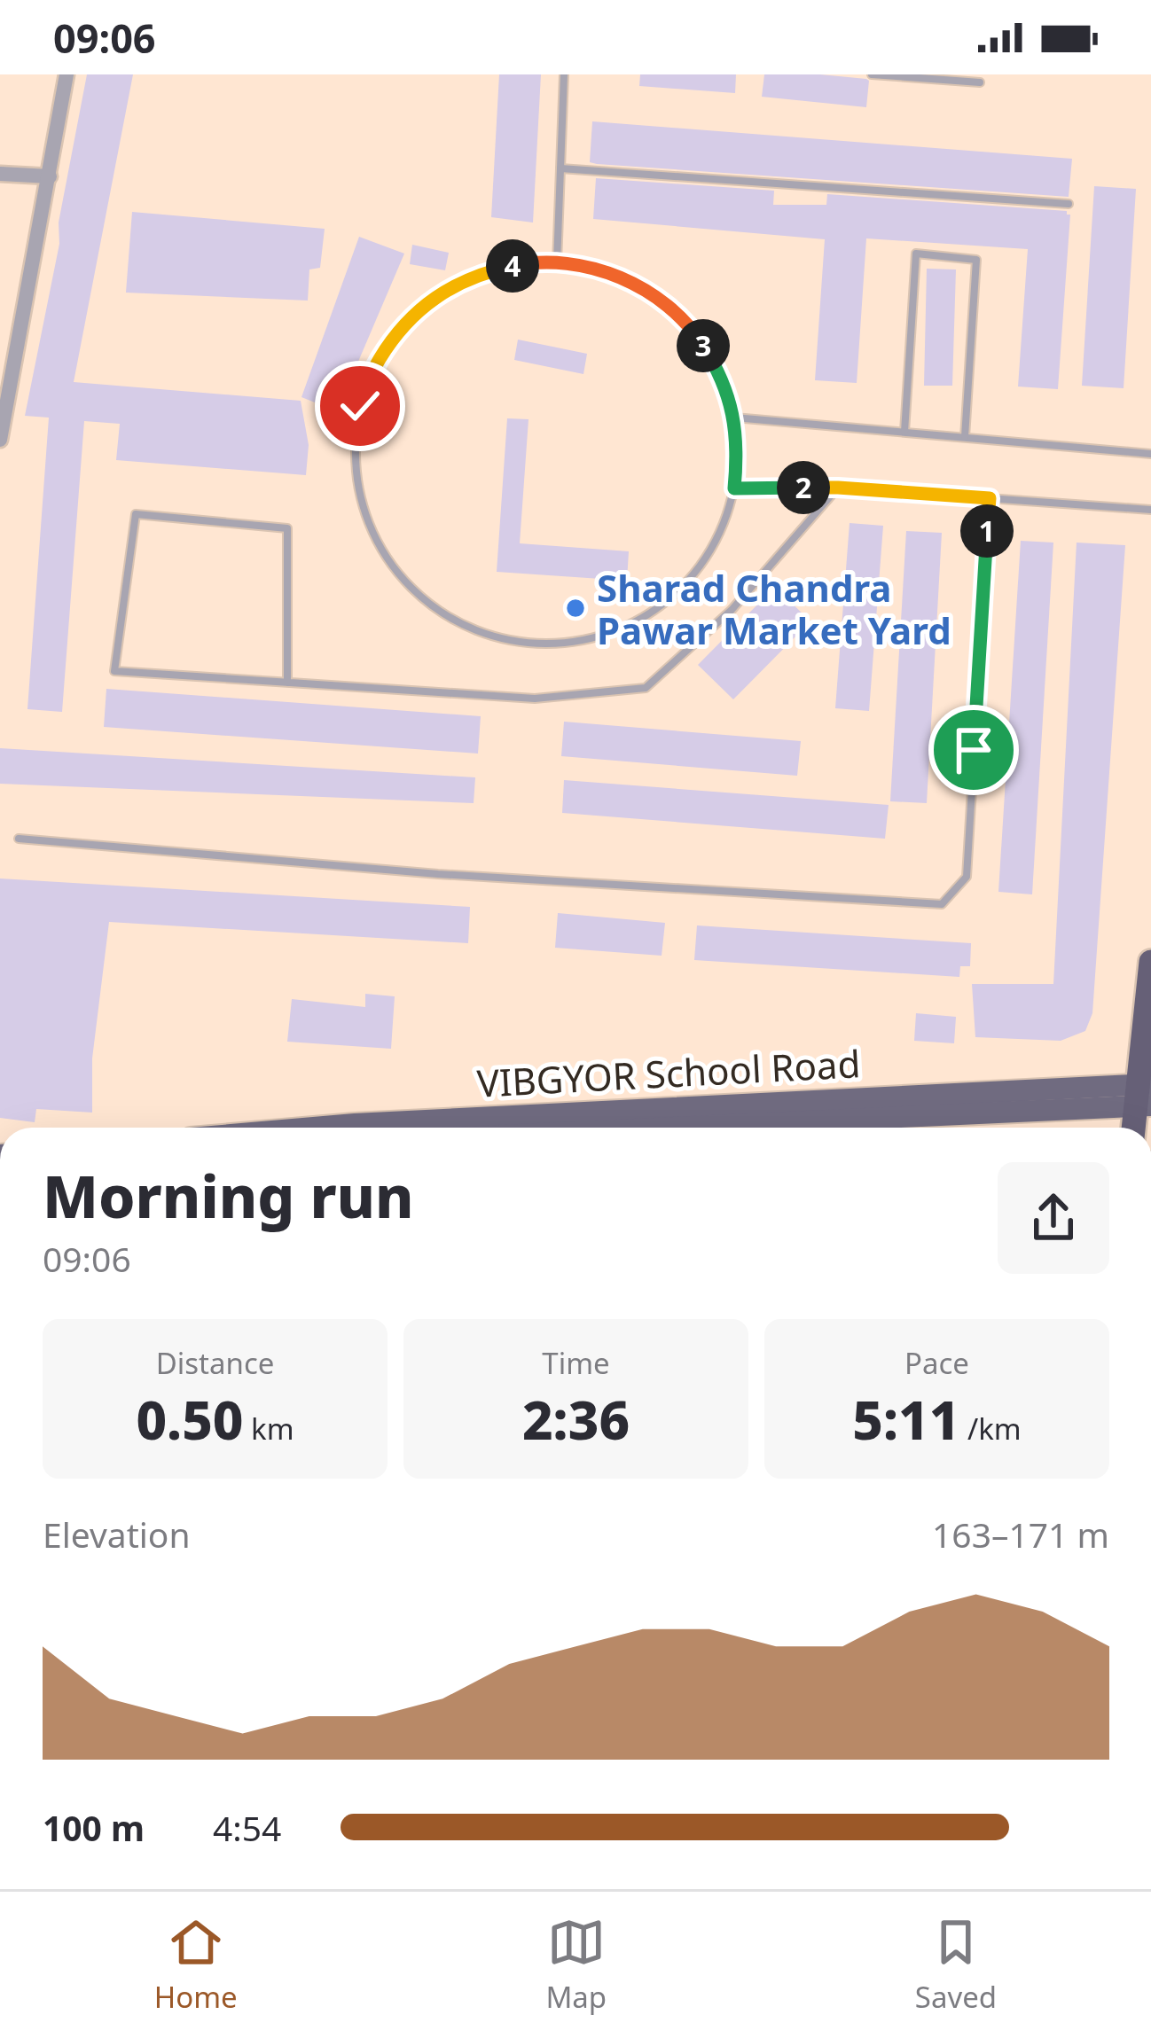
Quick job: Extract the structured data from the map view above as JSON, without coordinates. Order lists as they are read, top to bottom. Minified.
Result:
{"streets":{"main road":["VIBGYOR School Road"]},"places":["Sharad Chandra Pawar Market Yard"],"page":{"status":"09:06","pins":["4","3","2","1"],"heading":["Morning run","09:06"],"stats":[["Distance","0.50 km"],["Time","2:36"],["Pace","5:11 /km"]],"chart":["Elevation","163–171 m"],"list":[{"name":"100 m","note":"4:54"}],"tabs":["Home","Map","Saved"]}}
